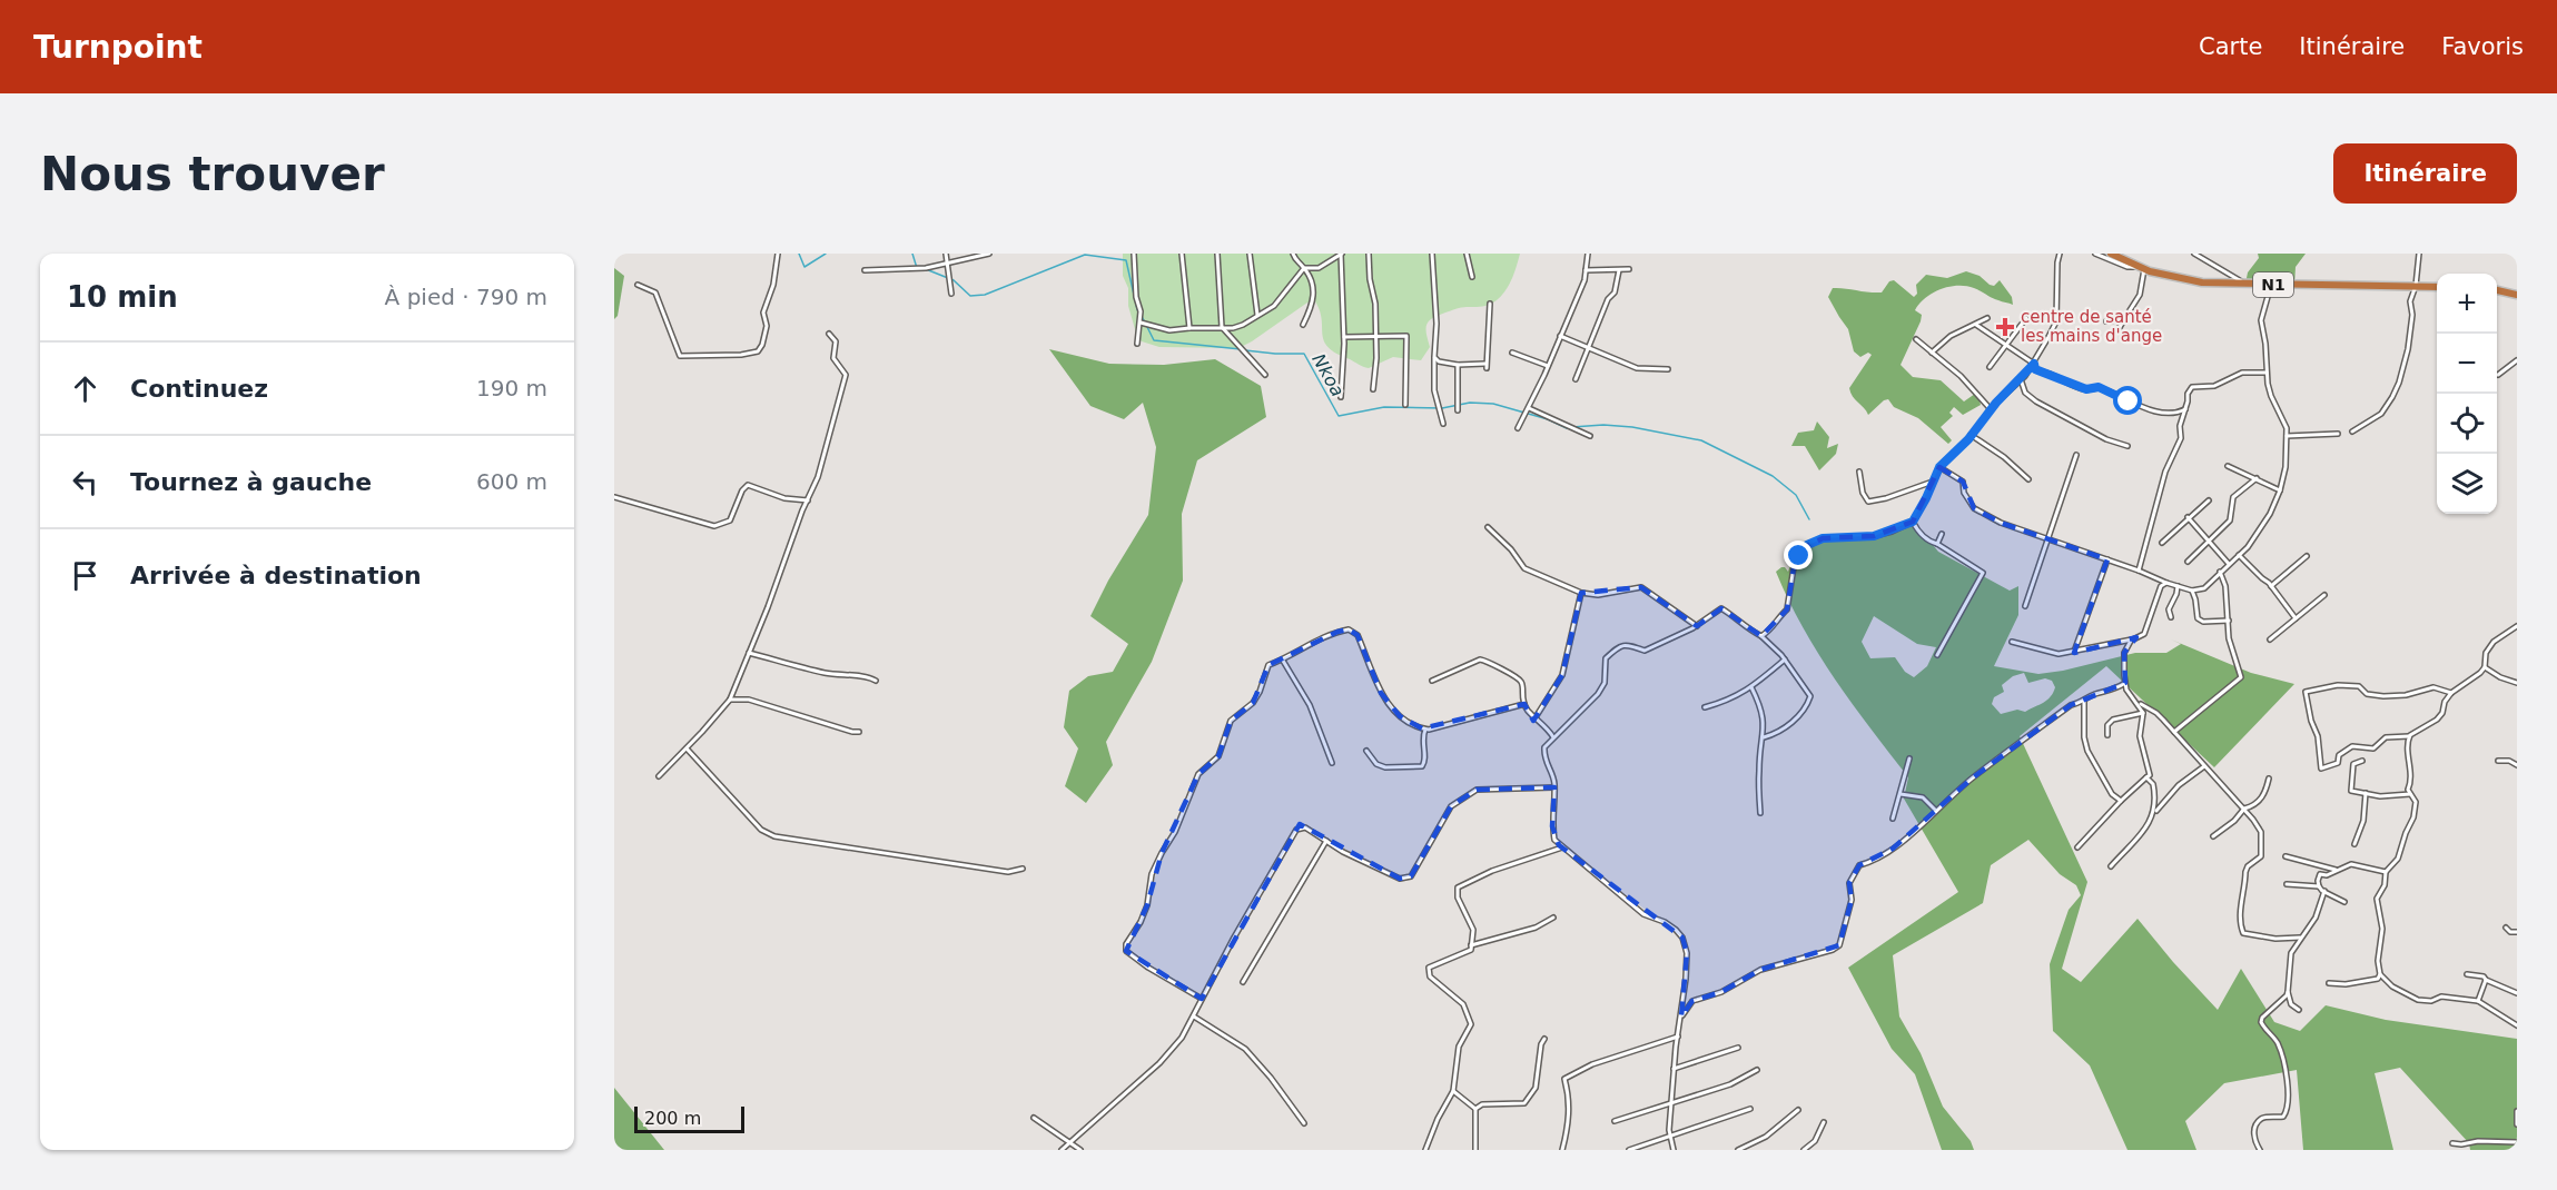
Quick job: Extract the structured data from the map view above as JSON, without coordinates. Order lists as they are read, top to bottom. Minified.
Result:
{"streets":{"highway":["N1"]},"water":["Nkoa"],"places":{"health":["centre de santé les mains d'ange"]},"scale_bar":"200 m","page":{"header":"Turnpoint","nav":["Carte","Itinéraire","Favoris"],"buttons":"Itinéraire","title":"Nous trouver","heading":["10 min","À pied · 790 m"],"map_buttons":["+","−"],"list":[["Continuez","190 m"],["Tournez à gauche","600 m"],"Arrivée à destination"],"scale":"200 m"}}
